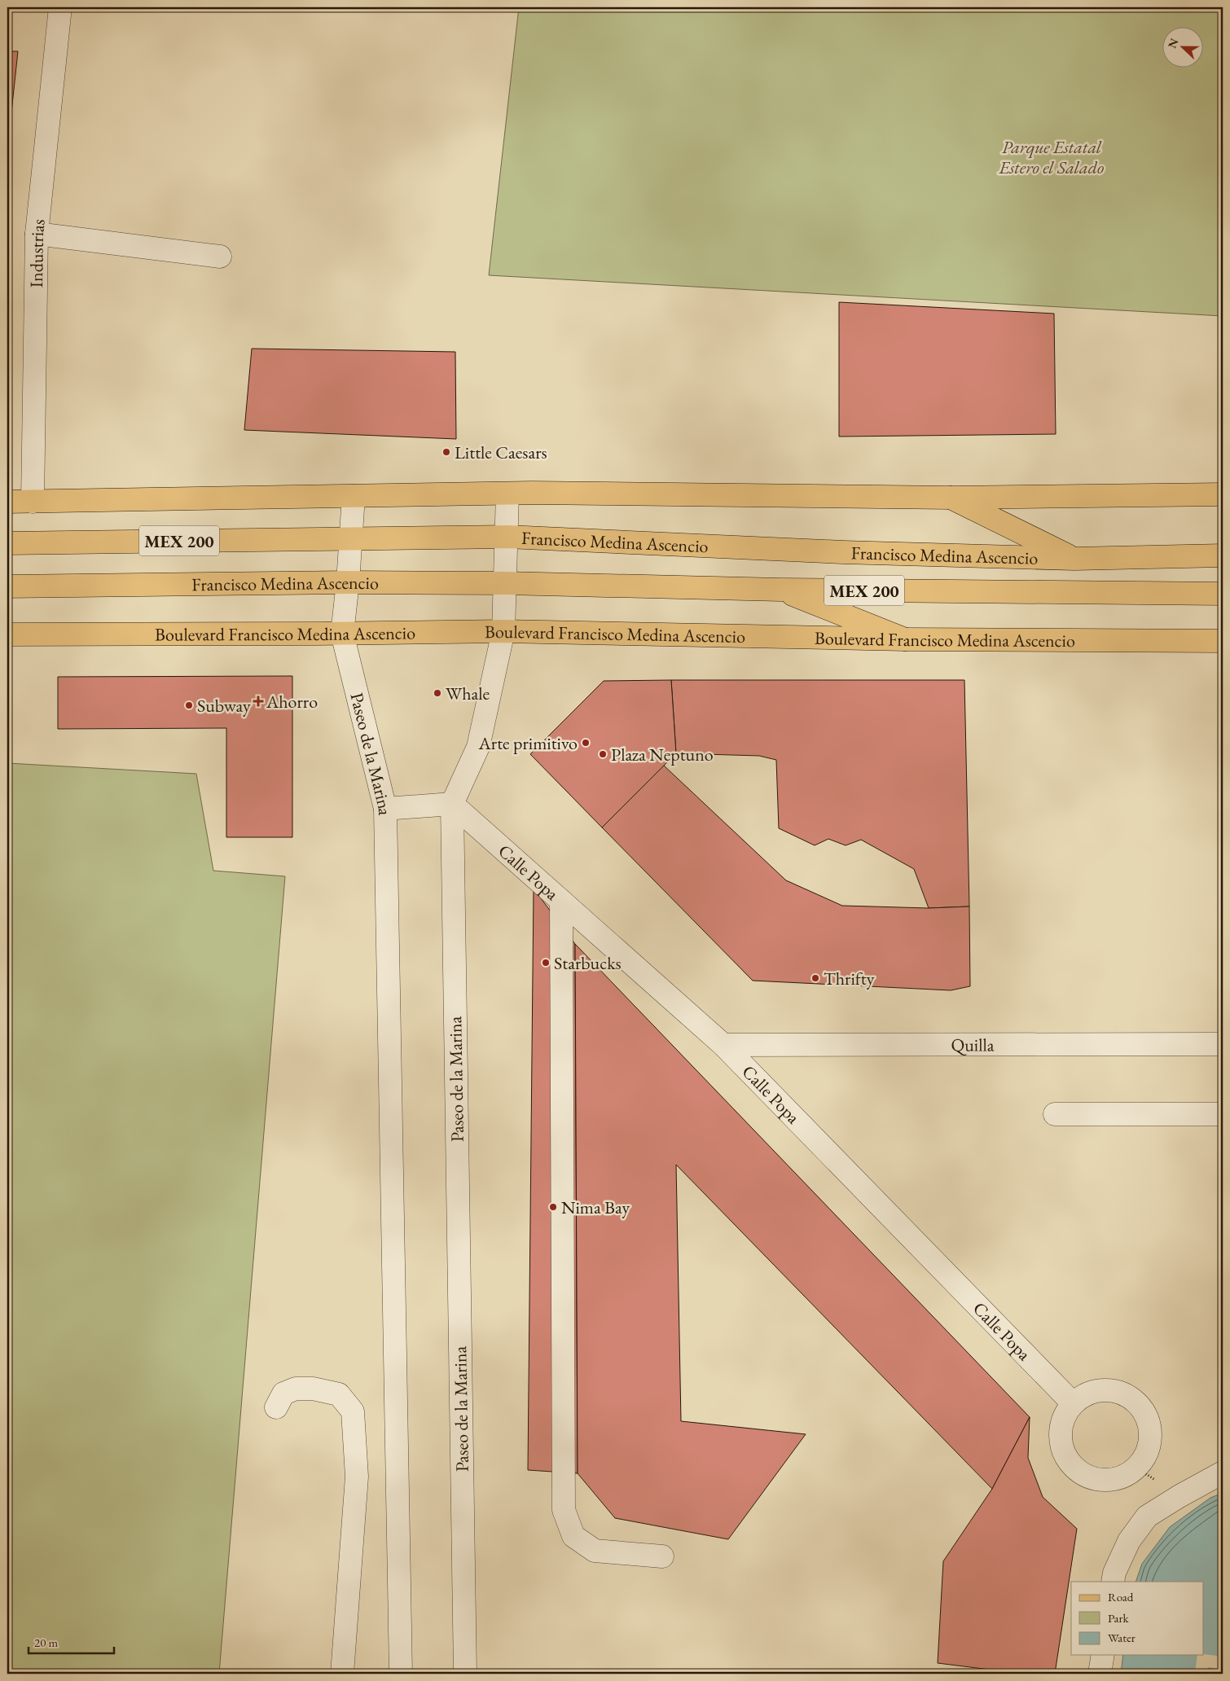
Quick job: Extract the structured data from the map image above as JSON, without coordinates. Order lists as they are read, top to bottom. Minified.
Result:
{"streets":{"main road":["MEX 200","Francisco Medina Ascencio","Boulevard Francisco Medina Ascencio"],"street":["Industrias","Paseo de la Marina","Calle Popa","Quilla"]},"crossings":[["Francisco Medina Ascencio","Paseo de la Marina"],["Boulevard Francisco Medina Ascencio","Paseo de la Marina"],["Paseo de la Marina","Calle Popa"],["Calle Popa","Quilla"]],"parks":["Parque Estatal Estero el Salado"],"places":{"other":["Little Caesars","Whale","Subway","Arte primitivo","Plaza Neptuno","Starbucks","Thrifty","Nima Bay"],"health":["Ahorro"]},"legend":["Road","Park","Water"],"scale_bar":"20 m","north":"left"}
